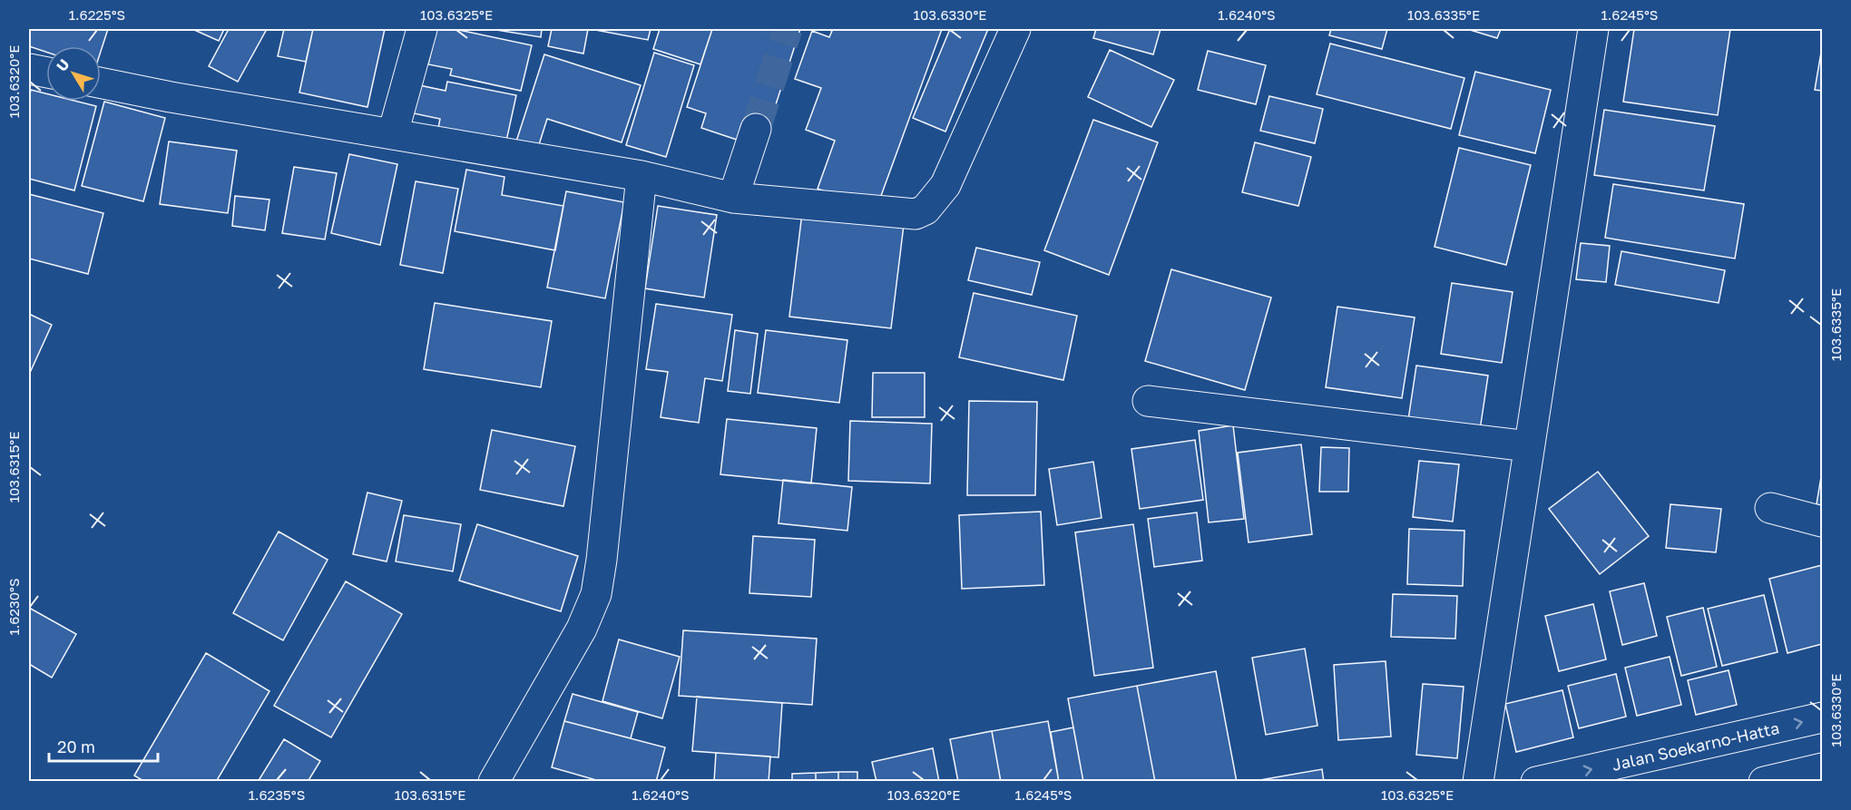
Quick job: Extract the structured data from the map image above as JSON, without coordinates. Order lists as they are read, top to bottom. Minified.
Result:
{"streets":{"main road":["Jalan Soekarno-Hatta"]},"one_way":["Jalan Soekarno-Hatta"],"scale_bar":"20 m","north":"top left","coordinates":["1.6225°S","103.6325°E","103.6330°E","1.6240°S","103.6335°E","1.6245°S","103.6320°E","103.6315°E","1.6230°S","1.6235°S"]}
